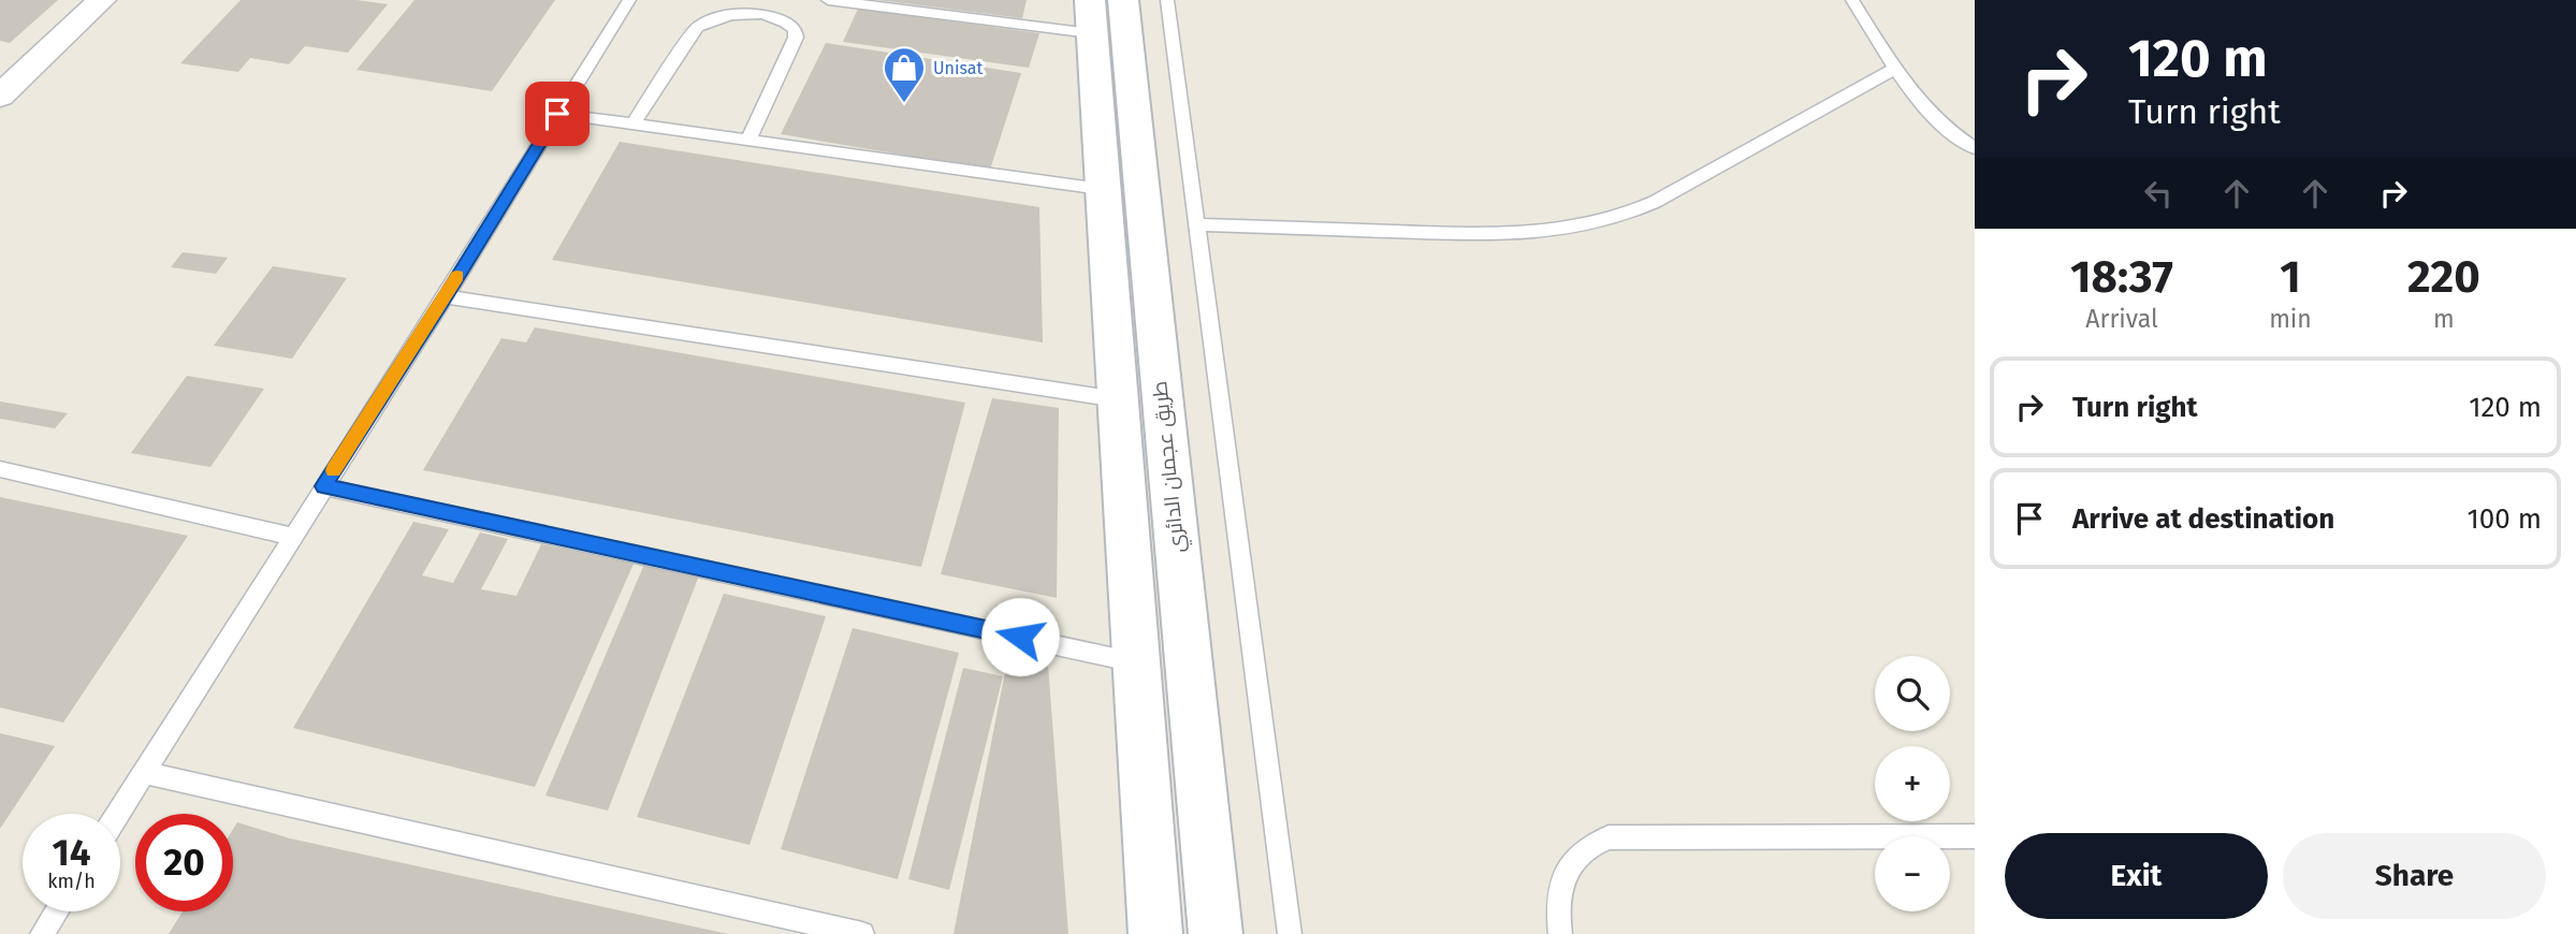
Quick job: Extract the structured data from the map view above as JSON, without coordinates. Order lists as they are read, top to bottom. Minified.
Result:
{"streets":{"main road":["طريق عجمان الدائري"]},"places":{"shop":["Unisat"]},"page":{"turn":["120 m","Turn right"],"eta":["18:37","Arrival","1","min","220","m"],"list":[{"name":"Turn right","value":"120 m"},{"name":"Arrive at destination","value":"100 m"}],"map_buttons":["+","−"],"speed":"14 km/h","limit":"20","buttons":["Exit","Share"]}}
